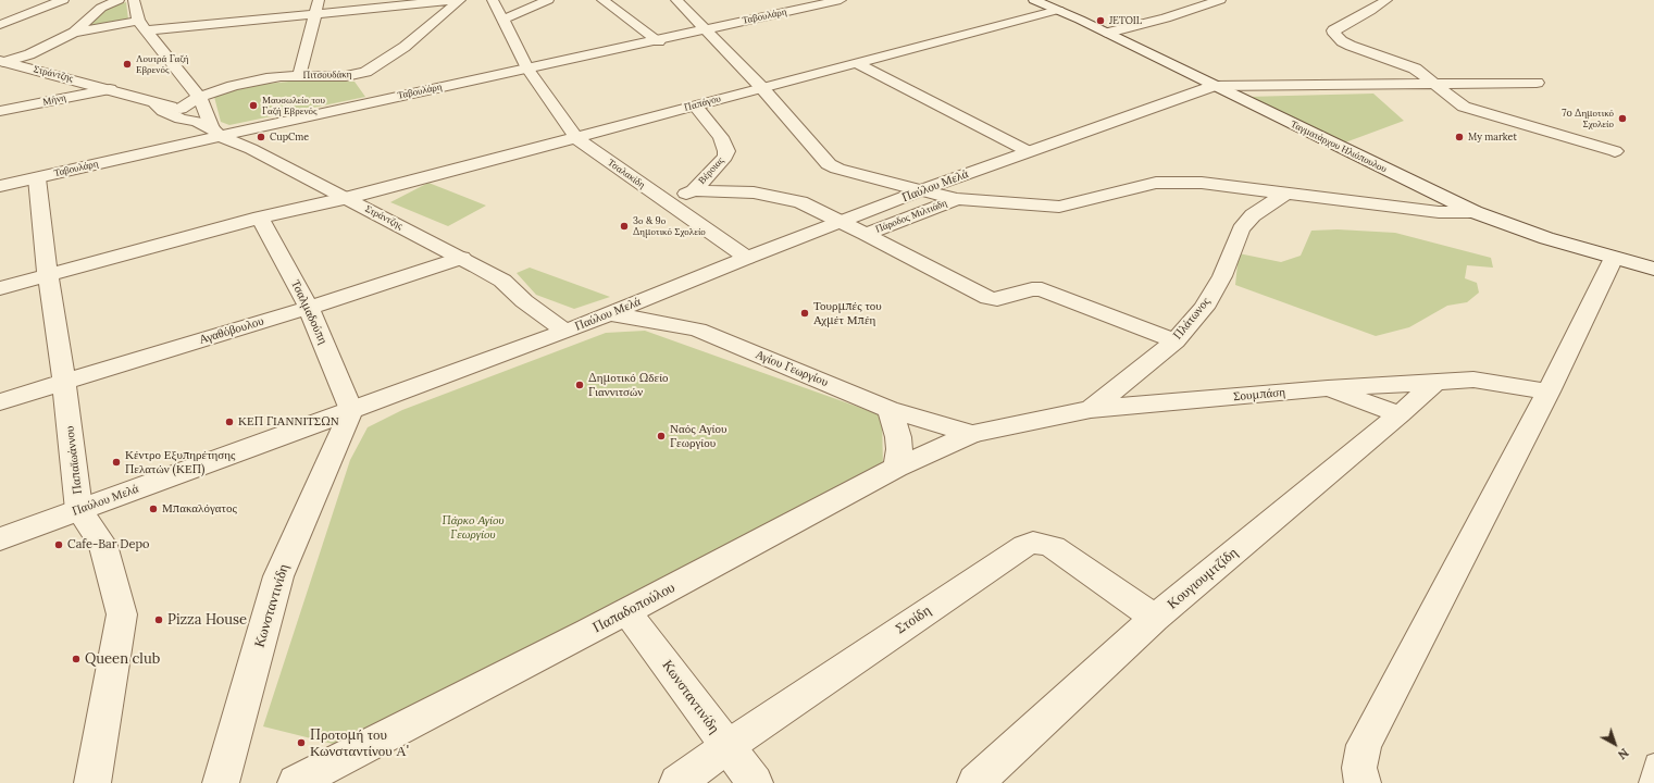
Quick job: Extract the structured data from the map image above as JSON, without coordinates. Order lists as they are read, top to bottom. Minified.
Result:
{"streets":{"street":["Ταβουλάρη","Στράντζης","Πιτσουδάκη","Μήνη","Παπάγου","Ταγματάρχου Ηλιόπουλου","Βέροιας","Τσαλακίδη","Παύλου Μελά","Πάροδος Μιλτιάδη","Τσαλμαδούπη","Πλάτωνος","Αγαθόβουλου","Αγίου Γεωργίου","Σουμπάση","Παπαϊωάννου","Κουγιουμτζίδη","Κωνσταντινίδη","Παπαδοπούλου","Στοίδη"]},"crossings":[["Ταβουλάρη","Στράντζης"],["Ταβουλάρη","Τσαλακίδη"],["Ταβουλάρη","Παπαϊωάννου"],["Στράντζης","Μήνη"],["Στράντζης","Παπάγου"],["Στράντζης","Παύλου Μελά"],["Στράντζης","Αγαθόβουλου"],["Παπάγου","Ταγματάρχου Ηλιόπουλου"],["Παπάγου","Βέροιας"],["Παπάγου","Τσαλακίδη"],["Παπάγου","Τσαλμαδούπη"],["Παπάγου","Παπαϊωάννου"],["Ταγματάρχου Ηλιόπουλου","Παύλου Μελά"],["Βέροιας","Τσαλακίδη"],["Τσαλακίδη","Παύλου Μελά"],["Παύλου Μελά","Τσαλμαδούπη"],["Παύλου Μελά","Αγίου Γεωργίου"],["Παύλου Μελά","Παπαϊωάννου"],["Παύλου Μελά","Κωνσταντινίδη"],["Τσαλμαδούπη","Αγαθόβουλου"],["Τσαλμαδούπη","Κωνσταντινίδη"],["Πλάτωνος","Σουμπάση"],["Αγαθόβουλου","Παπαϊωάννου"],["Αγίου Γεωργίου","Σουμπάση"],["Αγίου Γεωργίου","Παπαδοπούλου"],["Σουμπάση","Κουγιουμτζίδη"],["Σουμπάση","Παπαδοπούλου"],["Κουγιουμτζίδη","Στοίδη"],["Κωνσταντινίδη","Παπαδοπούλου"],["Κωνσταντινίδη","Στοίδη"]],"parks":["Πάρκο Αγίου Γεωργίου"],"places":["JETOIL","Λουτρά Γαζή Εβρενός","Μαυσωλείο του Γαζή Εβρενός","7o Δημοτικό Σχολείο","CupCme","My market","3ο & 9ο Δημοτικό Σχολείο","Τουρμπές του Αχμέτ Μπέη","Δημοτικό Ωδείο Γιαννιτσών","ΚΕΠ ΓΙΑΝΝΙΤΣΩΝ","Ναός Αγίου Γεωργίου","Κέντρο Εξυπηρέτησης Πελατών (ΚΕΠ)","Μπακαλόγατος","Cafe-Bar Depo","Pizza House","Queen club","Προτομή του Κωνσταντίνου Α'"],"north":"bottom right"}
